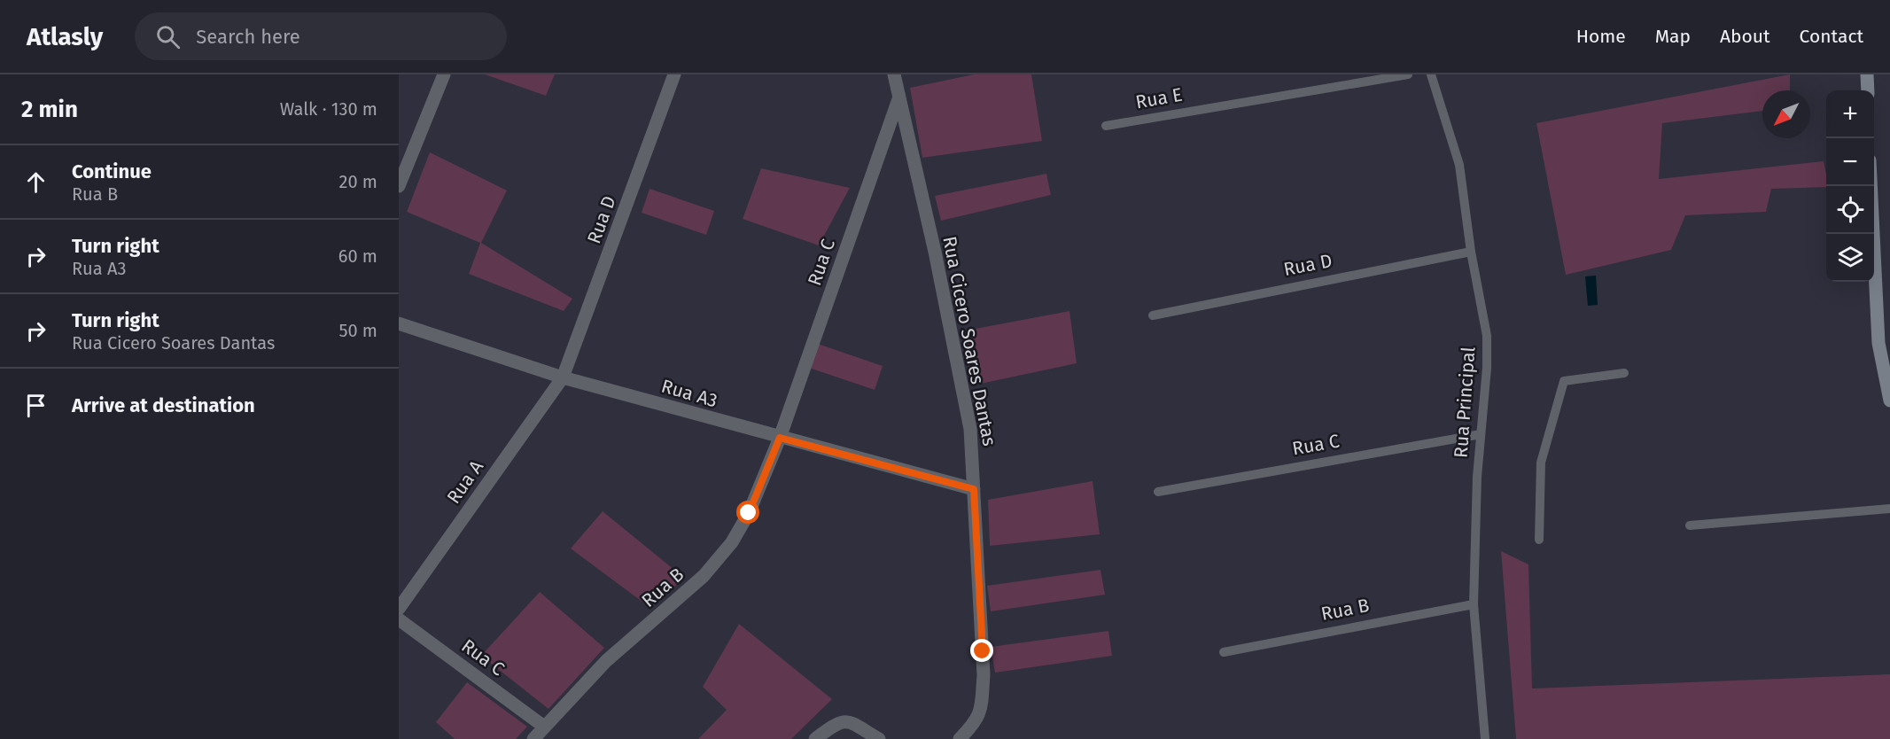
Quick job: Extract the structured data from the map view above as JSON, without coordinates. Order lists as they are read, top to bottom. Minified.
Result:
{"streets":{"street":["Rua D","Rua C","Rua Cicero Soares Dantas","Rua A3","Rua A","Rua B"],"lane":["Rua E","Rua Principal"]},"crossings":[["Rua D","Rua A3"],["Rua D","Rua Principal"],["Rua D","Rua A"],["Rua C","Rua Cicero Soares Dantas"],["Rua C","Rua A3"],["Rua C","Rua Principal"],["Rua C","Rua B"],["Rua Cicero Soares Dantas","Rua A3"],["Rua A3","Rua A"],["Rua A3","Rua B"],["Rua Principal","Rua B"]],"north":"bottom left","page":{"header":"Atlasly","search":"Search here","nav":["Home","Map","About","Contact"],"heading":["2 min","Walk · 130 m"],"map_buttons":["+","−"],"list":[["Continue","Rua B","20 m"],["Turn right","Rua A3","60 m"],["Turn right","Rua Cicero Soares Dantas","50 m"],"Arrive at destination"]}}
